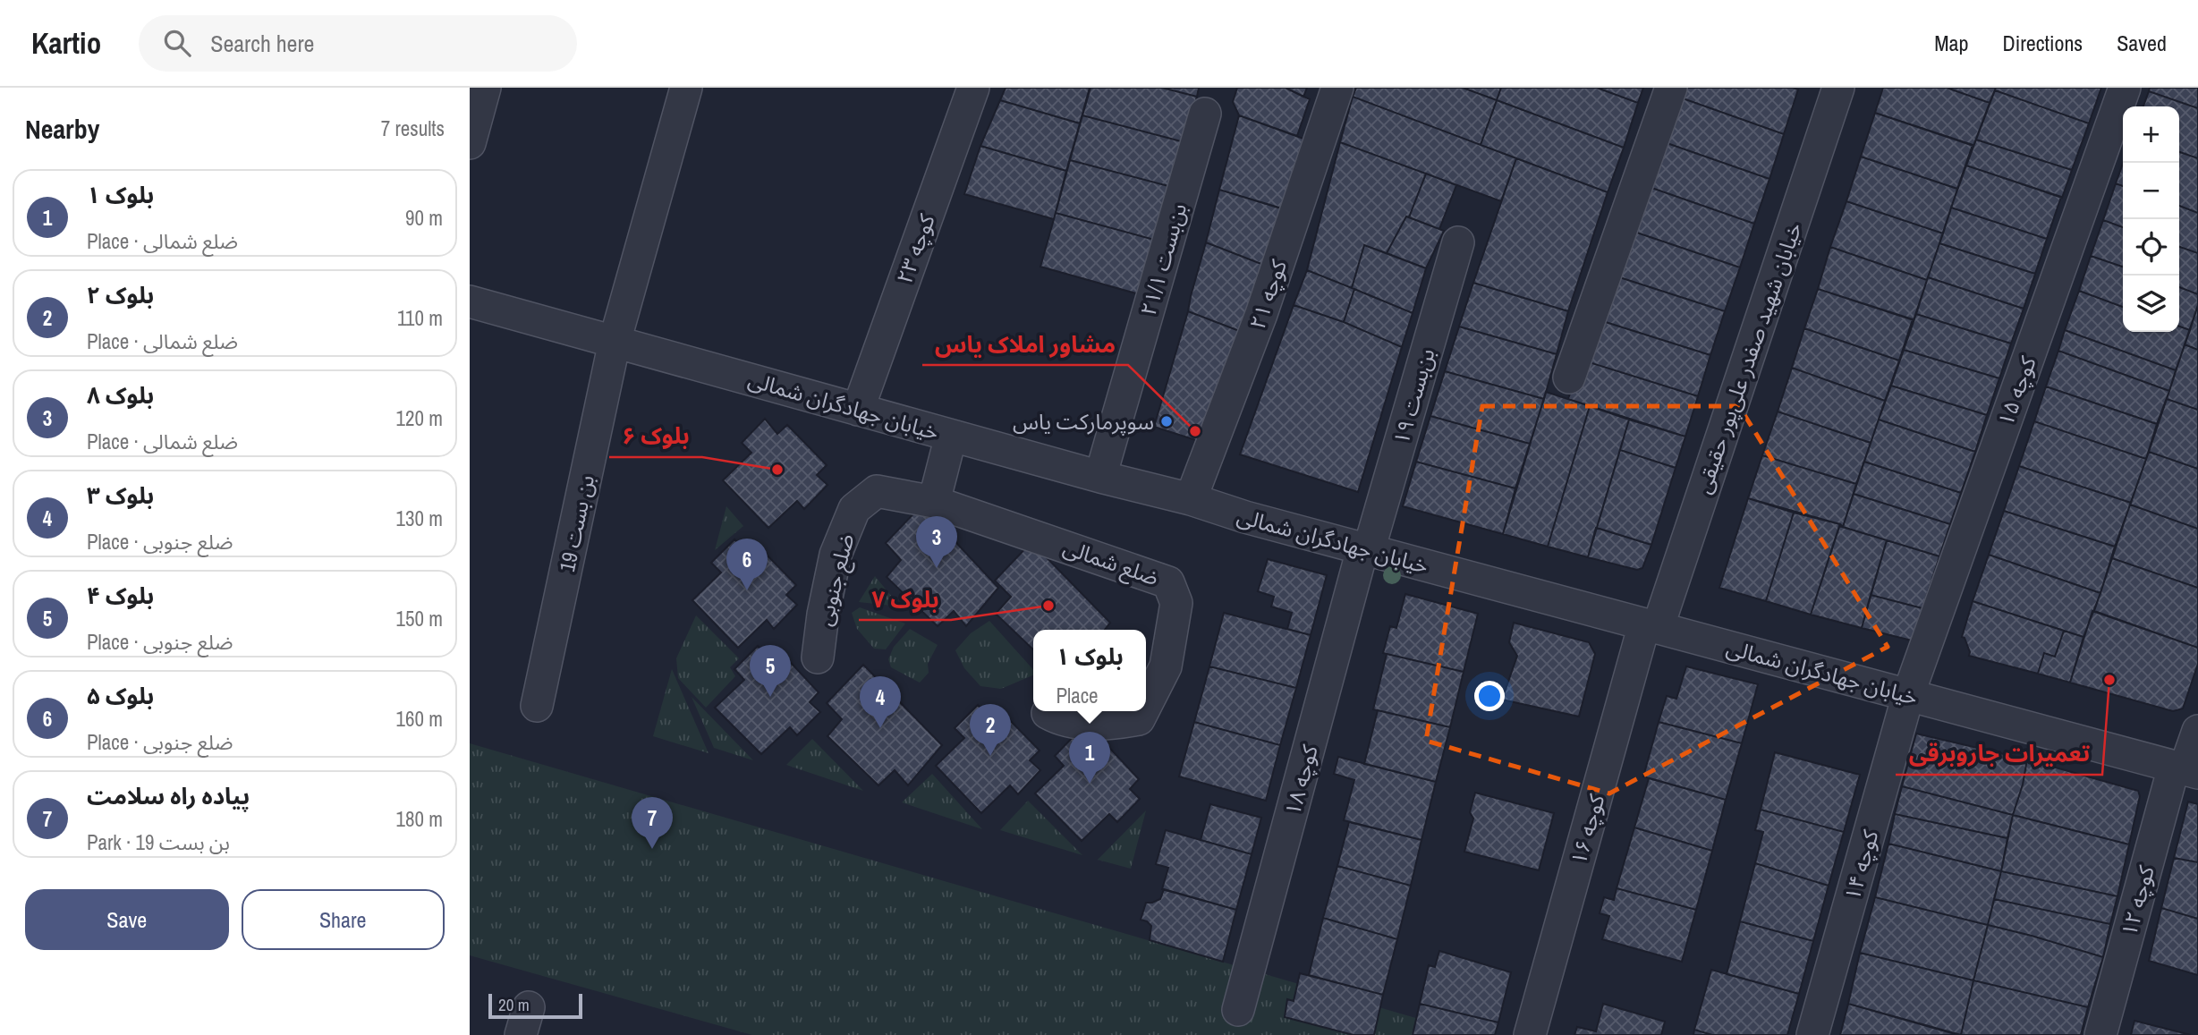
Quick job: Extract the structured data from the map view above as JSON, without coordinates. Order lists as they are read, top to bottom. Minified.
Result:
{"streets":{"street":["کوچه ۲۳","بن‌بست ۲۱/۱","کوچه ۲۱","خیابان شهید صفدر علی‌پور حقیقی","کوچه ۱۵","بن‌بست ۱۹","خیابان جهادگران شمالی","بن بست 19","ضلع شمالی","ضلع جنوبی","کوچه ۱۸","کوچه ۱۶","کوچه ۱۴","کوچه ۱۲"]},"crossings":[["کوچه ۲۳","خیابان جهادگران شمالی"],["بن‌بست ۲۱/۱","خیابان جهادگران شمالی"],["کوچه ۲۱","خیابان جهادگران شمالی"],["خیابان شهید صفدر علی‌پور حقیقی","خیابان جهادگران شمالی"],["خیابان شهید صفدر علی‌پور حقیقی","کوچه ۱۶"],["کوچه ۱۵","خیابان جهادگران شمالی"],["کوچه ۱۵","کوچه ۱۴"],["بن‌بست ۱۹","خیابان جهادگران شمالی"],["بن‌بست ۱۹","کوچه ۱۸"],["خیابان جهادگران شمالی","بن بست 19"],["خیابان جهادگران شمالی","کوچه ۱۸"],["خیابان جهادگران شمالی","کوچه ۱۶"],["خیابان جهادگران شمالی","کوچه ۱۴"],["خیابان جهادگران شمالی","کوچه ۱۲"],["ضلع شمالی","ضلع جنوبی"]],"places":["سوپرمارکت یاس","مشاور املاک یاس","بلوک ۶","بلوک ۷","تعمیرات جاروبرقی"],"scale_bar":"20 m","page":{"header":"Kartio","search":"Search here","nav":["Map","Directions","Saved"],"heading":["Nearby","7 results"],"map_buttons":["+","−"],"list":[{"mark":"1","name":"بلوک ۱","note":"Place · ضلع شمالی","value":"90 m"},{"mark":"2","name":"بلوک ۲","note":"Place · ضلع شمالی","value":"110 m"},{"mark":"3","name":"بلوک ۸","note":"Place · ضلع شمالی","value":"120 m"},{"mark":"4","name":"بلوک ۳","note":"Place · ضلع جنوبی","value":"130 m"},{"mark":"5","name":"بلوک ۴","note":"Place · ضلع جنوبی","value":"150 m"},{"mark":"6","name":"بلوک ۵","note":"Place · ضلع جنوبی","value":"160 m"},{"mark":"7","name":"پیاده راه سلامت","note":"Park · بن بست 19","value":"180 m"}],"pins":["3","6","5","4","2","1","7"],"popup":["بلوک ۱","Place"],"buttons":["Save","Share"],"scale":"20 m"}}
